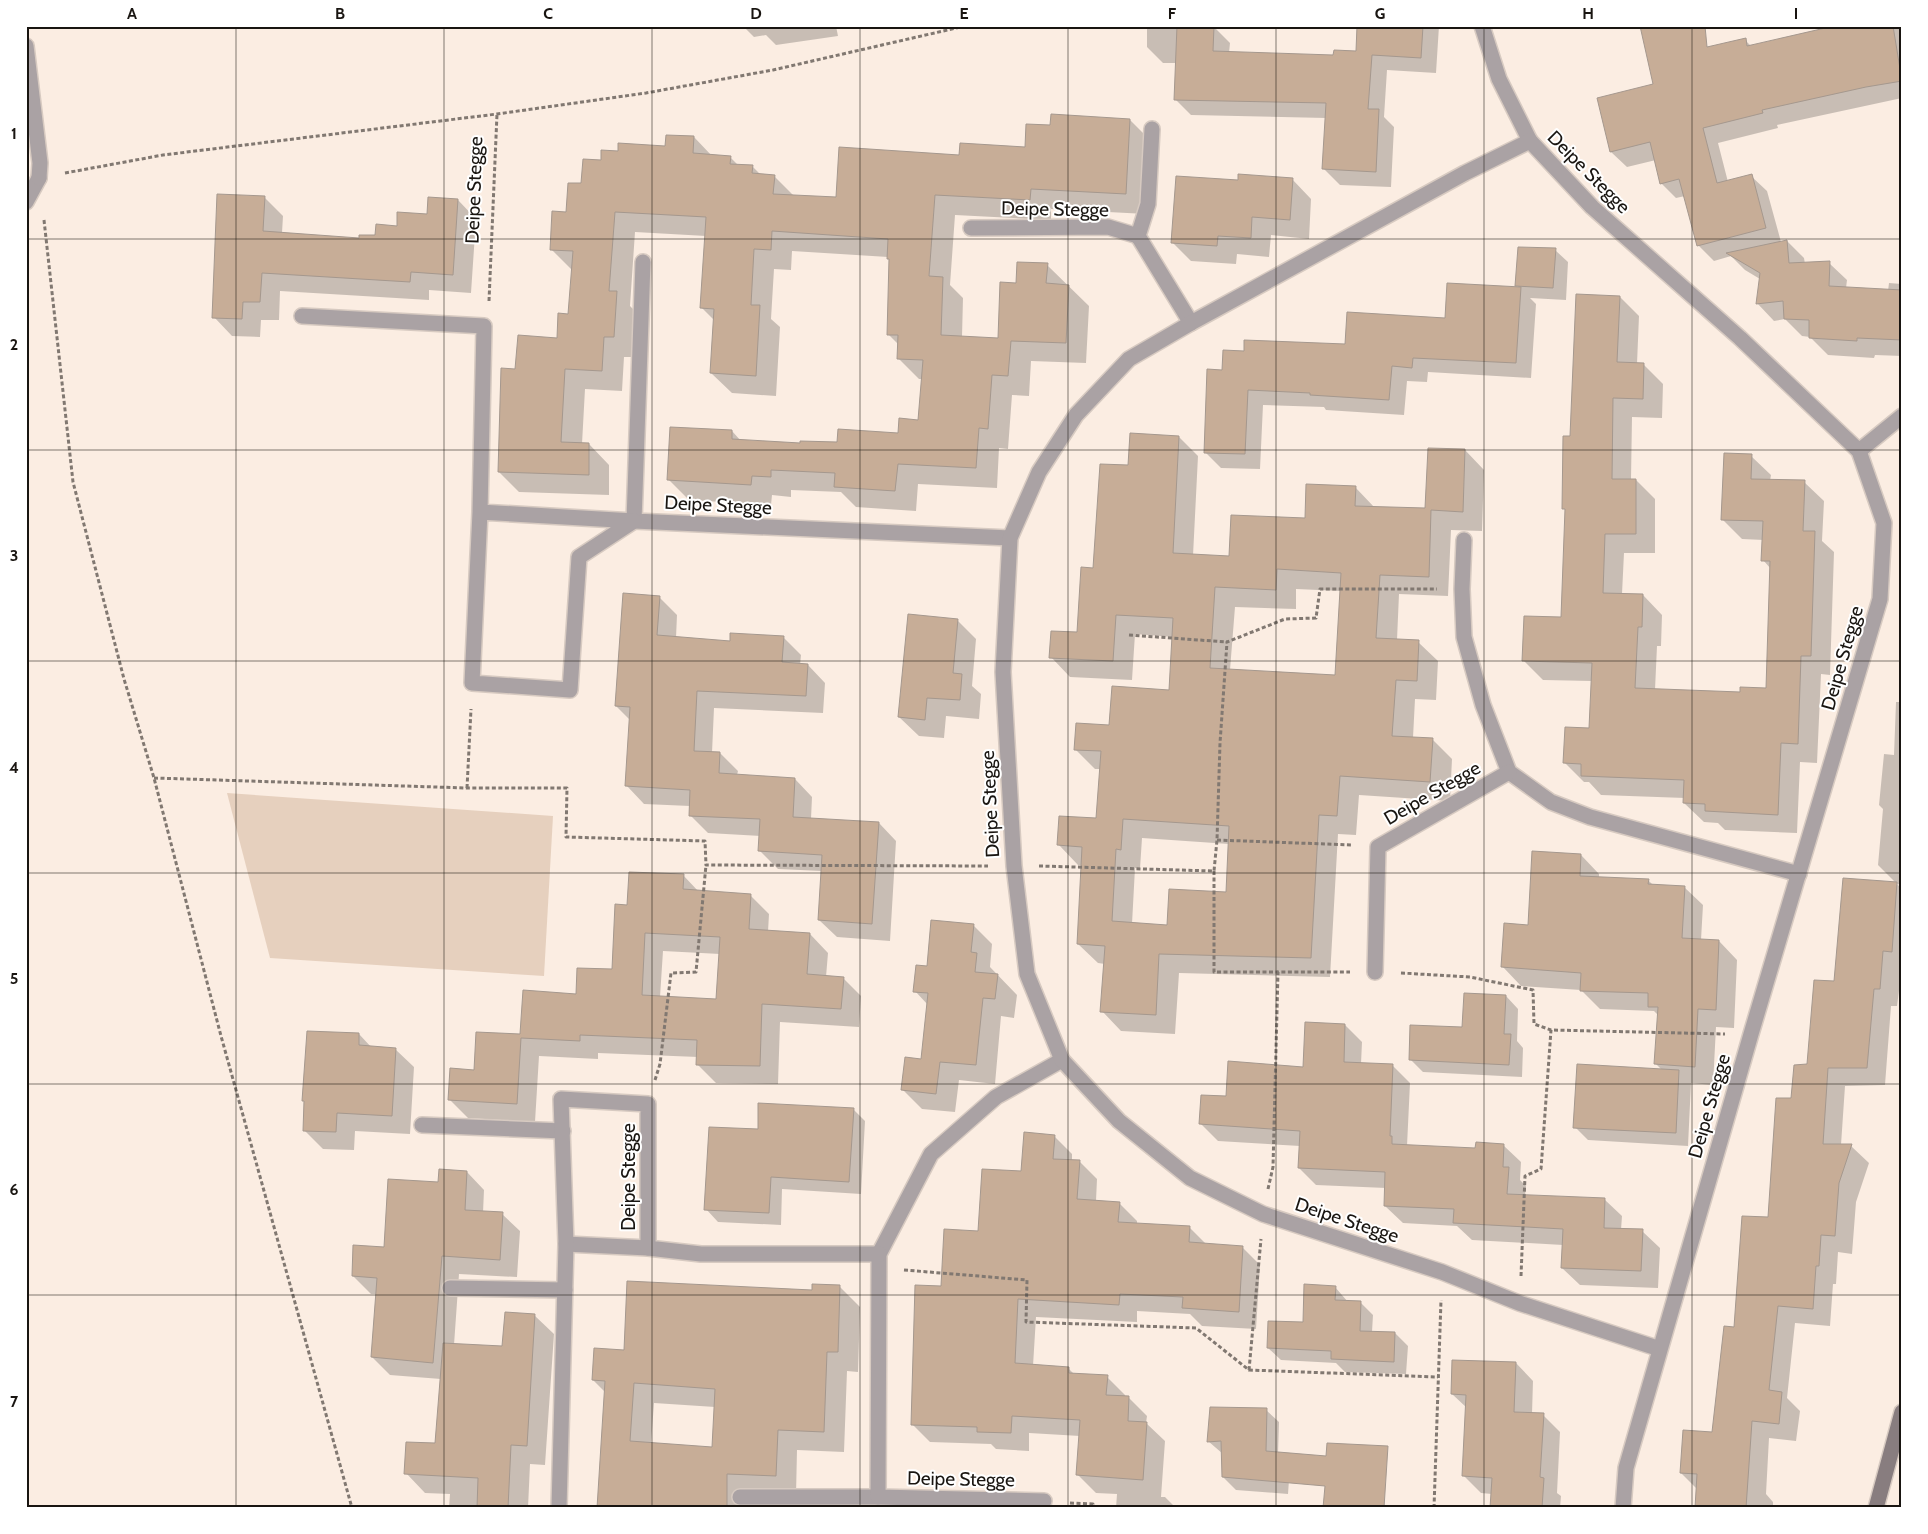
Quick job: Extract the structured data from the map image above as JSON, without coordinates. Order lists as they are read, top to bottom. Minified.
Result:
{"streets":{"street":["Deipe Stegge"]},"grid":{"columns":["A","B","C","D","E","F","G","H","I"],"rows":["1","2","3","4","5","6","7"]}}
